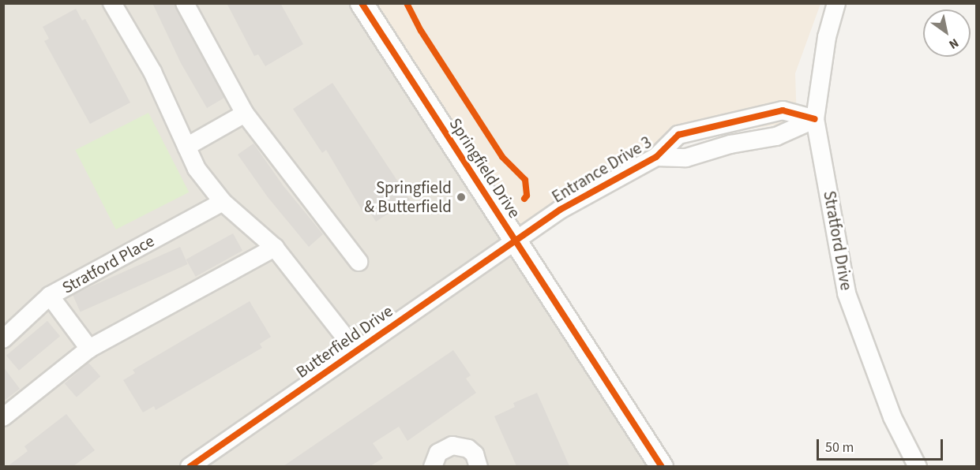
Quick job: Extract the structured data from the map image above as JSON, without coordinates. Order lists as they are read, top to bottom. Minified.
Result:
{"streets":{"street":["Springfield Drive","Entrance Drive 3","Stratford Drive","Stratford Place","Butterfield Drive"]},"crossings":[["Springfield Drive","Entrance Drive 3"],["Springfield Drive","Butterfield Drive"],["Entrance Drive 3","Stratford Drive"],["Entrance Drive 3","Butterfield Drive"]],"places":["Springfield & Butterfield"],"scale_bar":"50 m","north":"bottom right"}
